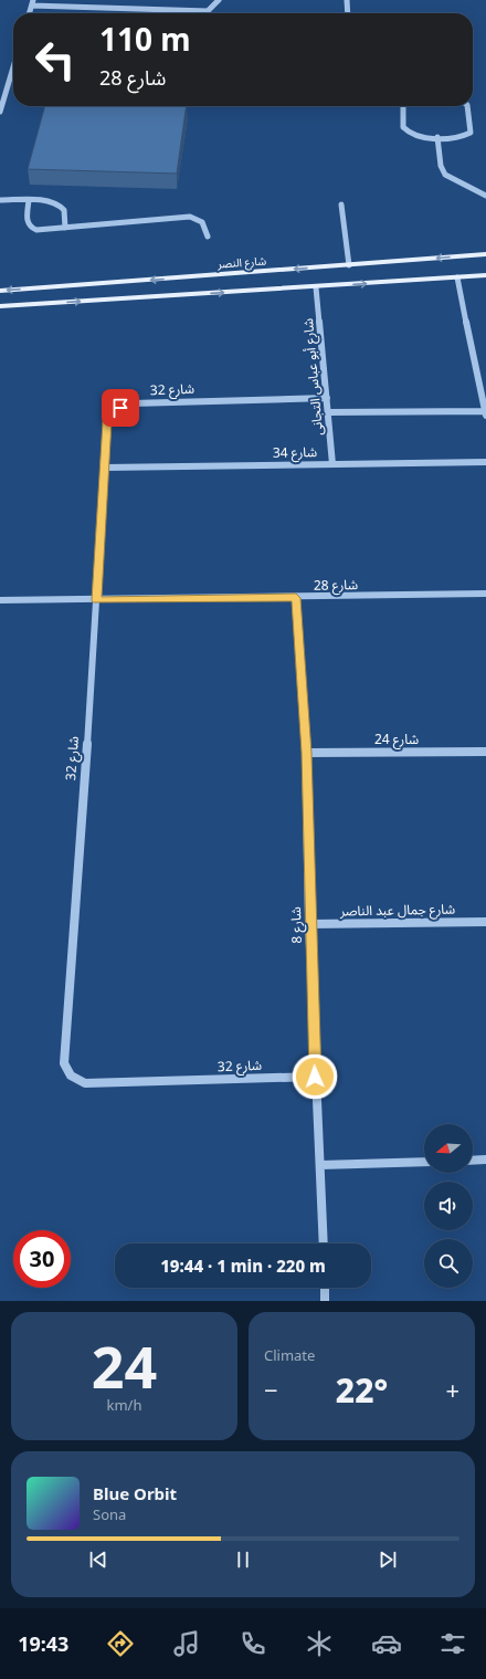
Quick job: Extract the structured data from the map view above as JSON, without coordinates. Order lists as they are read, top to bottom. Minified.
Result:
{"streets":{"main road":["شارع النصر"],"street":["شارع أبو عباس التجانى","شارع 32","شارع 34","شارع 28","شارع 24","شارع جمال عبد الناصر","شارع 8"]},"crossings":[["شارع أبو عباس التجانى","شارع 32"],["شارع أبو عباس التجانى","شارع 34"],["شارع 32","شارع 34"],["شارع 32","شارع 28"],["شارع 32","شارع 8"],["شارع 28","شارع 8"],["شارع 24","شارع 8"],["شارع جمال عبد الناصر","شارع 8"]],"north":"left","page":{"turn":["110 m","شارع 28"],"limit":"30","trip":"19:44 · 1 min · 220 m","tile":[["24","km/h"],"Climate"],"heat":["−","22°","+"],"song":["Blue Orbit","Sona"],"tabs":"19:43"}}
